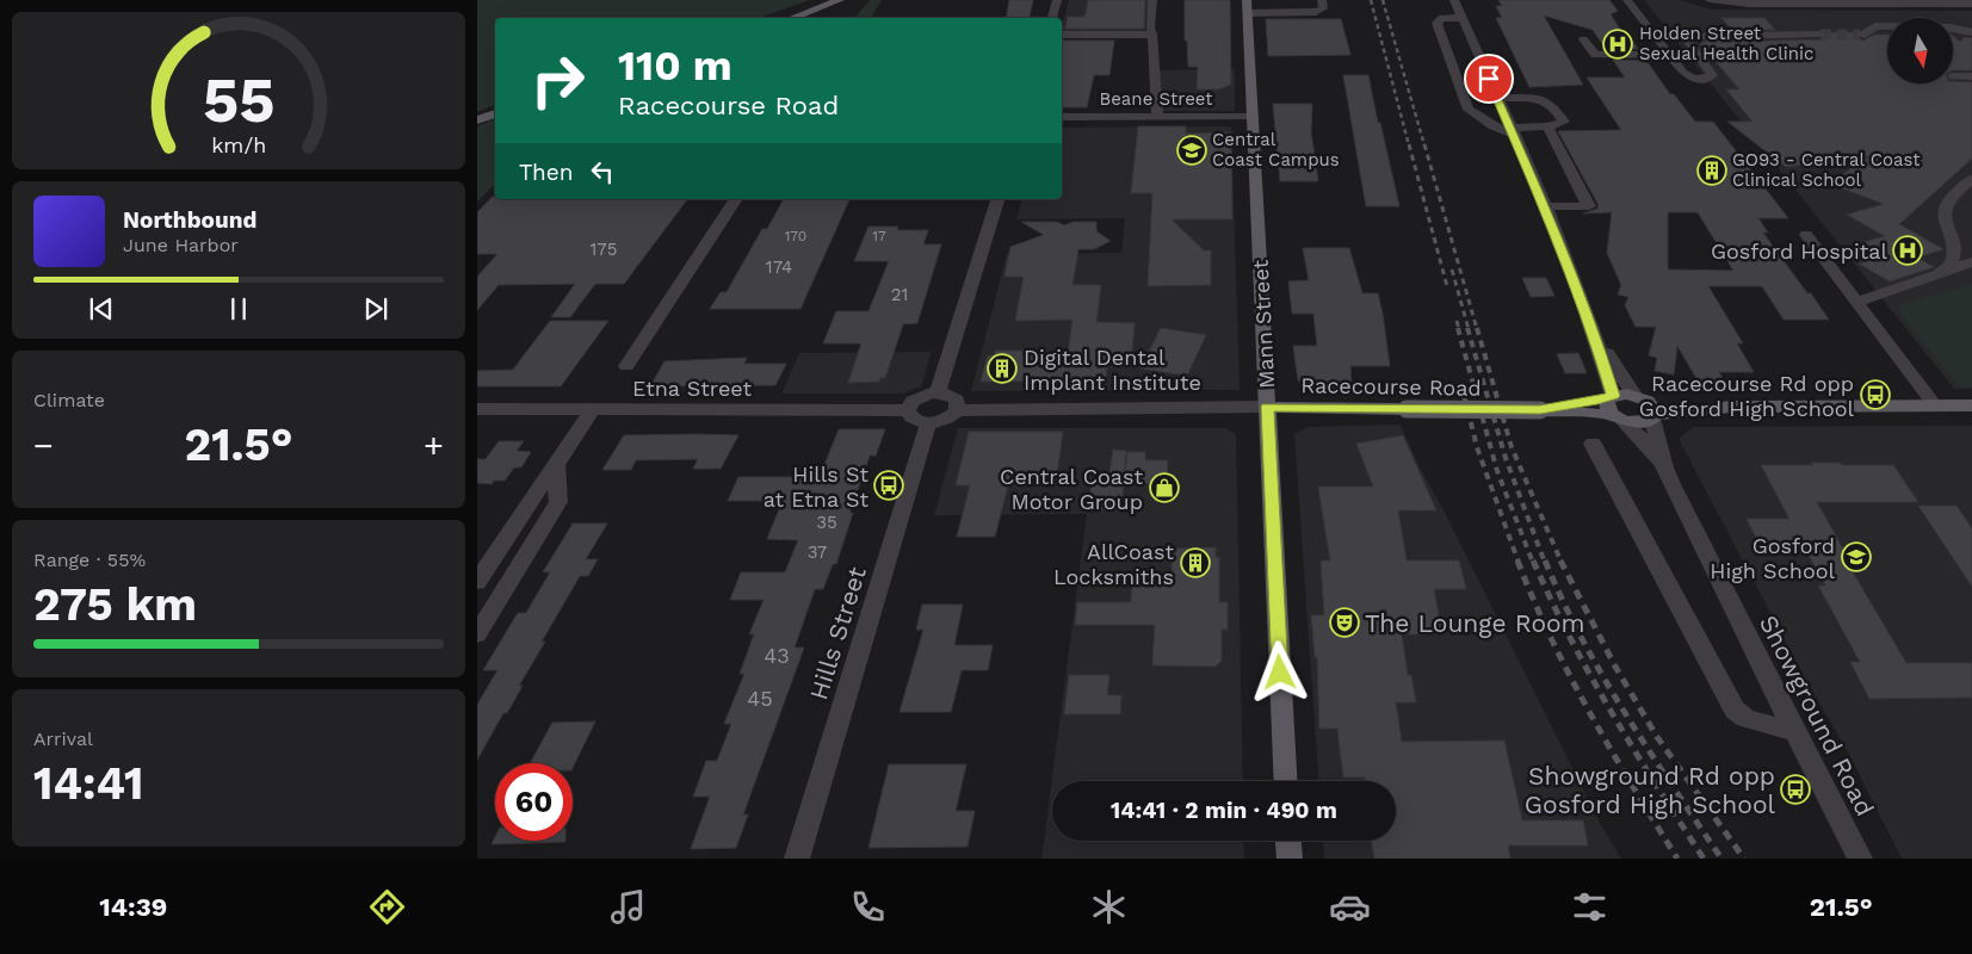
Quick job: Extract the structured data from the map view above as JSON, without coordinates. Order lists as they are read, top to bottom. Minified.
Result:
{"streets":{"main road":["Mann Street","Racecourse Road"],"street":["Beane Street","Etna Street","Hills Street","Showground Road"]},"crossings":[["Beane Street","Mann Street"],["Mann Street","Racecourse Road"],["Racecourse Road","Etna Street"],["Racecourse Road","Hills Street"],["Racecourse Road","Showground Road"],["Etna Street","Hills Street"]],"places":{"hospital":["Holden Street Sexual Health Clinic","Gosford Hospital"],"school or university":["Central Coast Campus","Gosford High School"],"building":["GO93 - Central Coast Clinical School","Digital Dental Implant Institute","AllCoast Locksmiths"],"bus stop":["Racecourse Rd opp Gosford High School","Hills St at Etna St","Showground Rd opp Gosford High School"],"shop":["Central Coast Motor Group"],"theatre":["The Lounge Room"]},"house_numbers":["170","17","175","174","21","35","37","43","45"],"north":"bottom","page":{"turn":["110 m","Racecourse Road"],"then":"Then","song":["Northbound","June Harbor"],"tile":["Climate",["Range · 55%","275 km"],["Arrival","14:41"]],"heat":["−","21.5°","+"],"limit":"60","trip":"14:41 · 2 min · 490 m","tabs":["14:39","21.5°"],"gauge":["55","km/h"]}}
